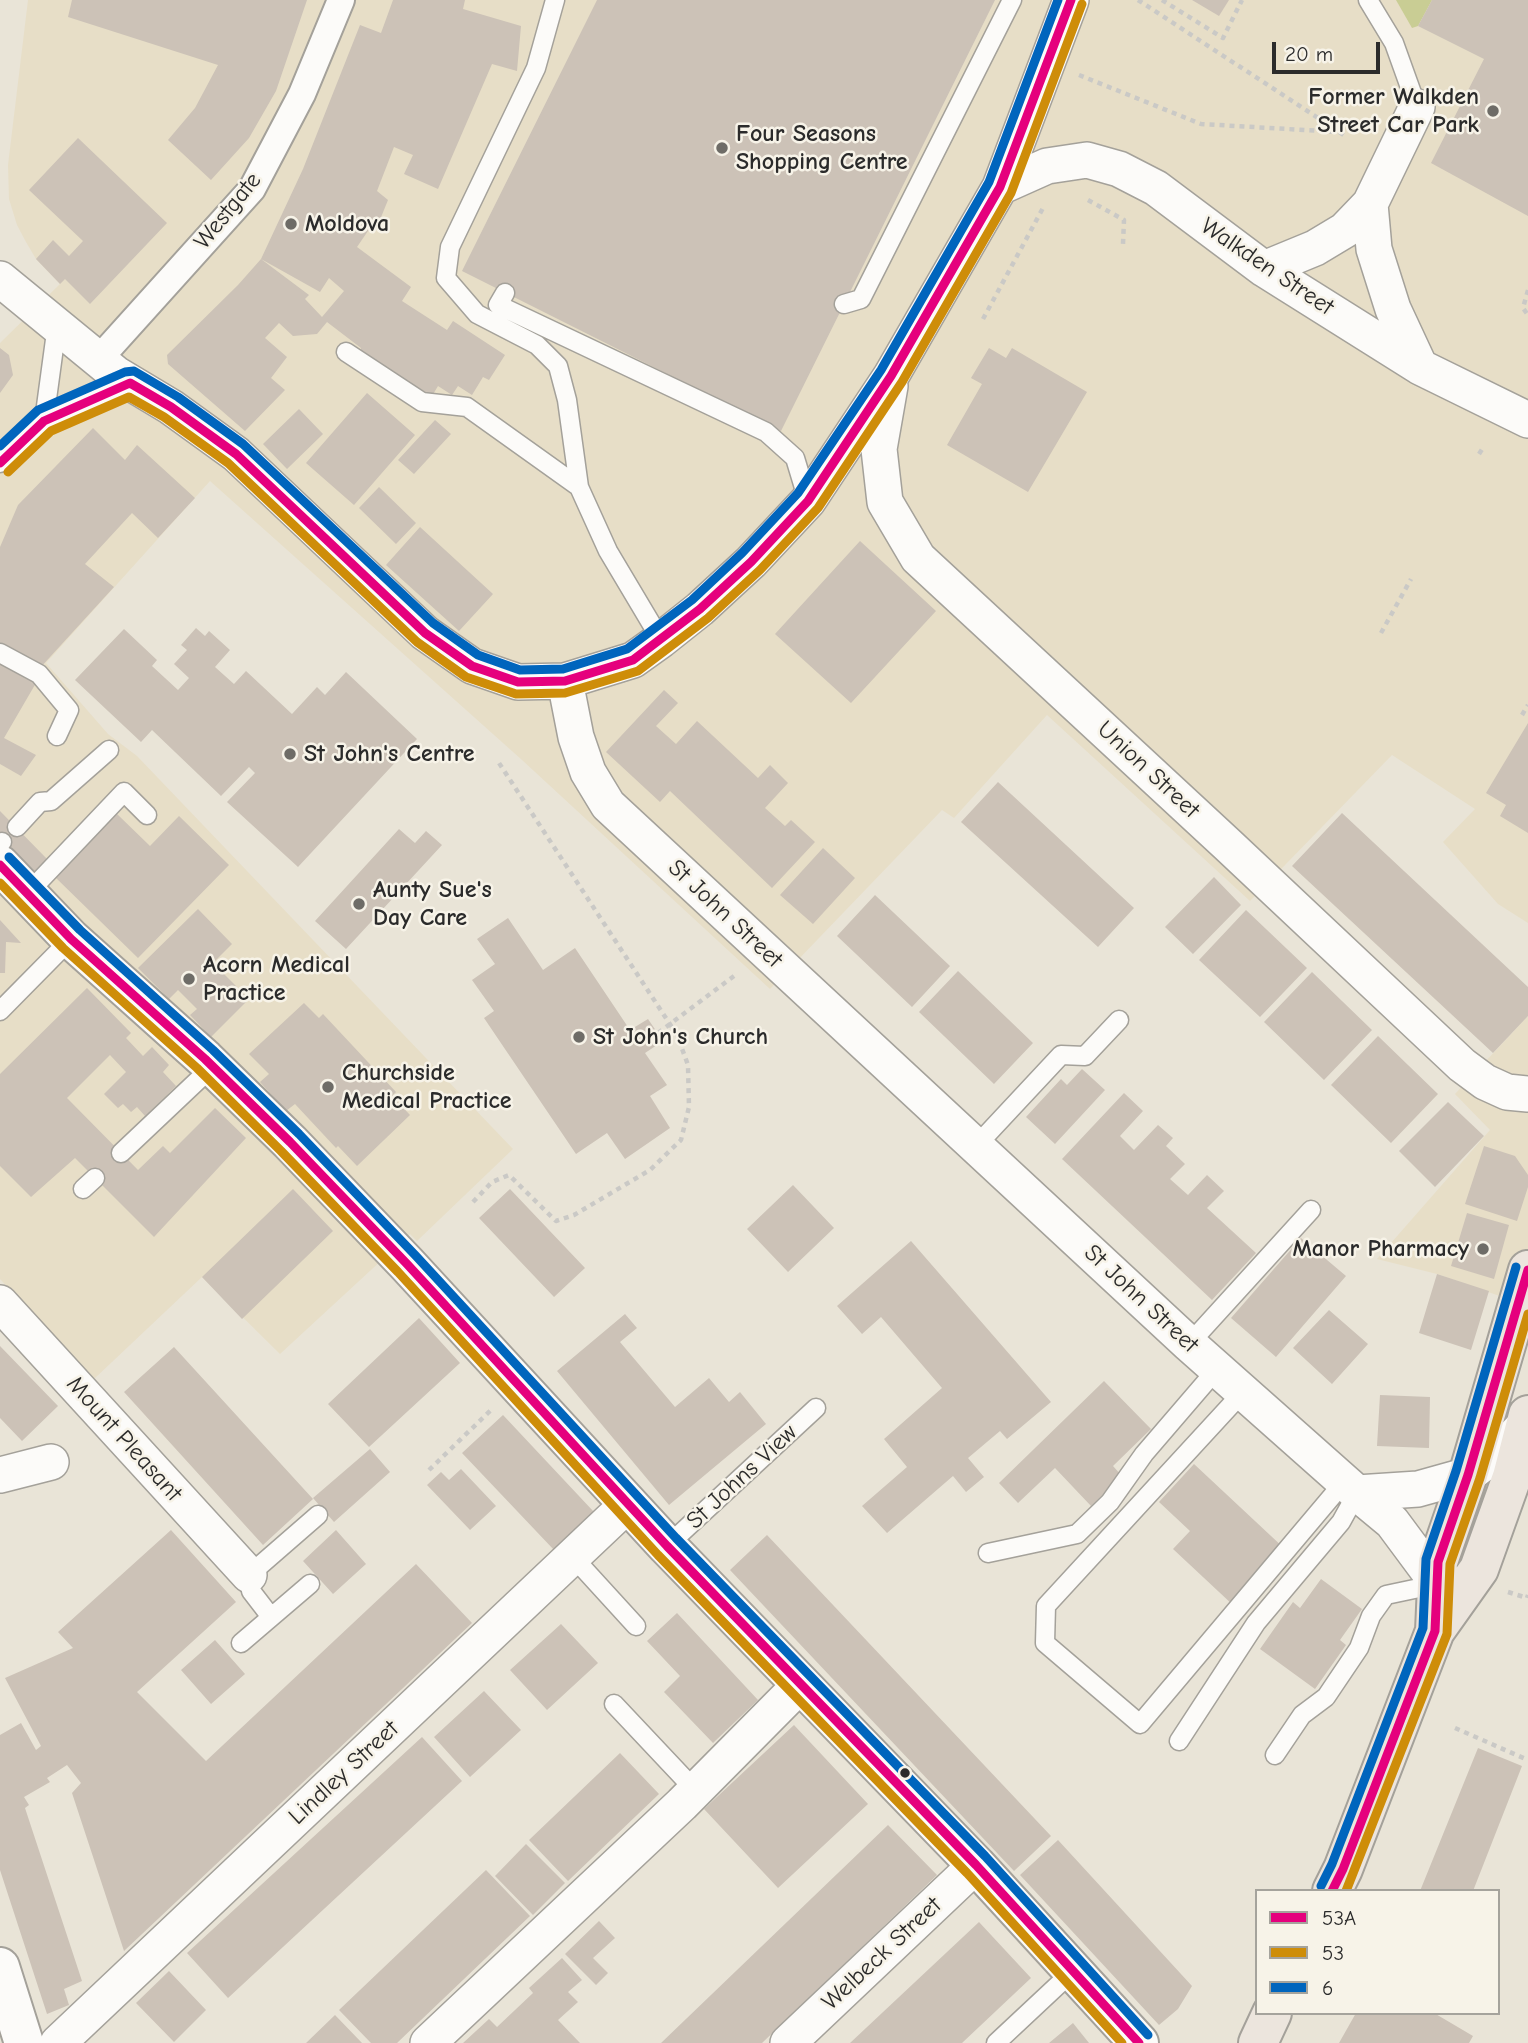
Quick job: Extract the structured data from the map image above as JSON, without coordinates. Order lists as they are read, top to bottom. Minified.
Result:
{"streets":{"street":["Westgate","Walkden Street","Union Street","St John Street","Mount Pleasant","Lindley Street","Welbeck Street"],"lane":["St Johns View"]},"places":["Former Walkden Street Car Park","Four Seasons Shopping Centre","Moldova","St John's Centre","Aunty Sue's Day Care","Acorn Medical Practice","St John's Church","Churchside Medical Practice","Manor Pharmacy"],"lines":["transit line 53A","transit line 6","transit line 53"],"legend":["53A","53","6"],"scale_bar":"20 m"}
